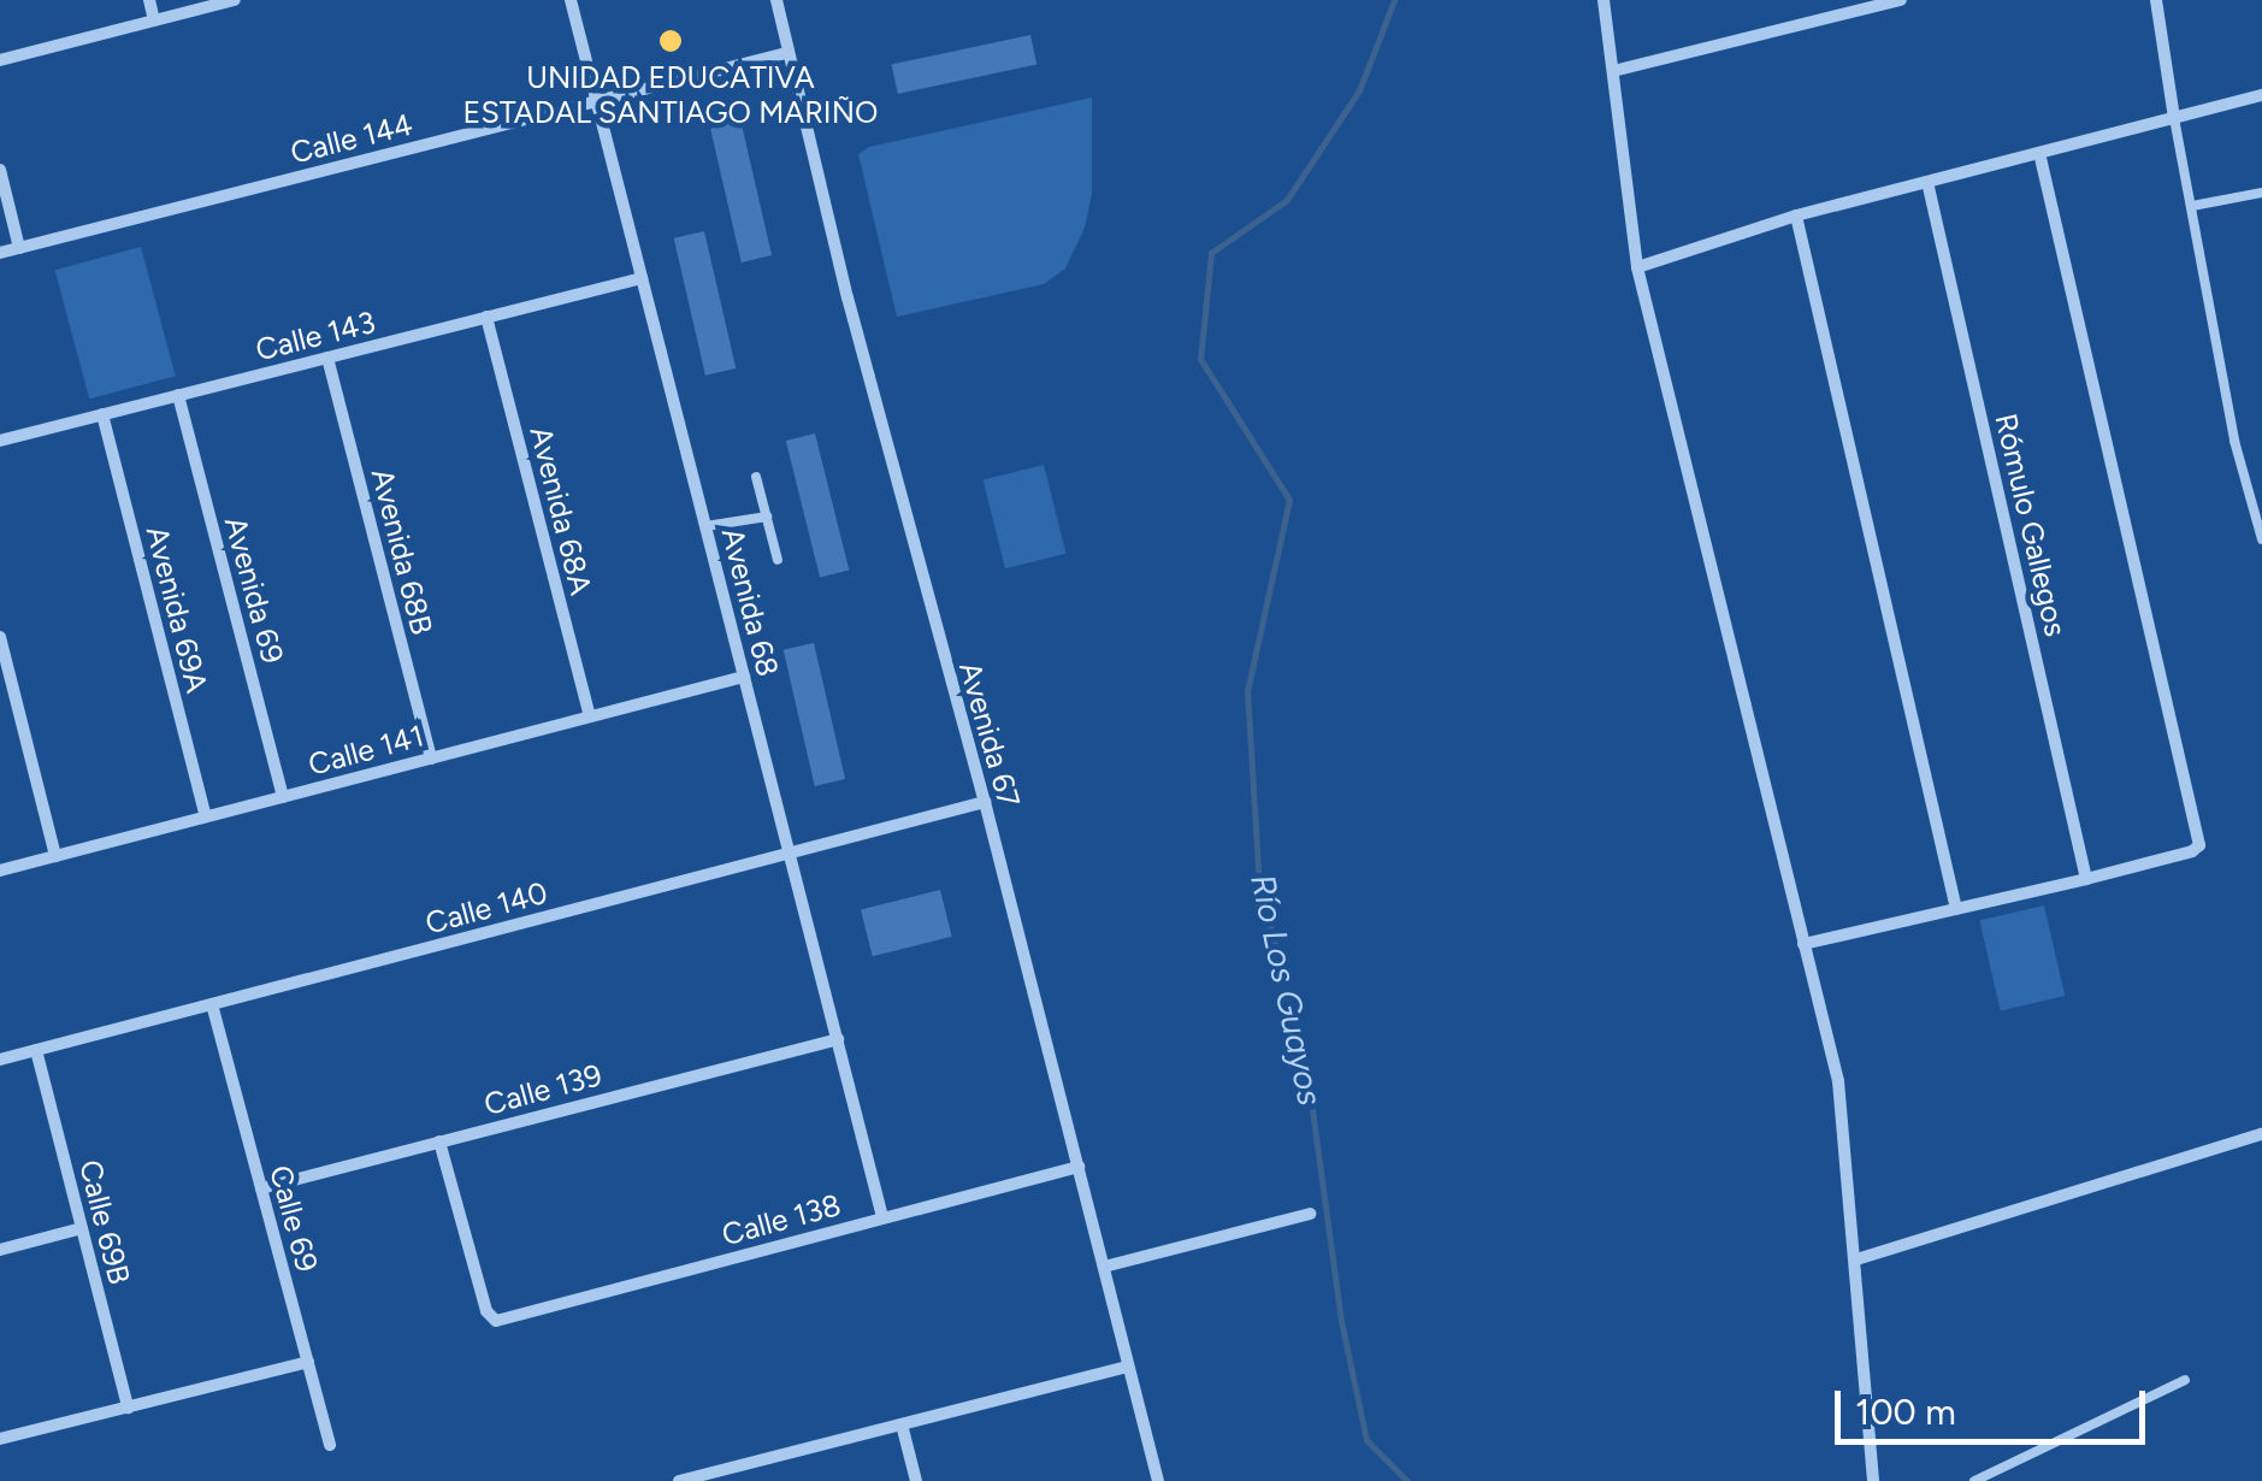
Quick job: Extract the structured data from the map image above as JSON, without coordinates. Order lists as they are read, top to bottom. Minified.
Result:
{"streets":{"street":["Calle 144","Calle 143","Avenida 68A","Rómulo Gallegos","Avenida 68B","Avenida 69","Avenida 68","Avenida 69A","Avenida 67","Calle 141","Calle 140","Calle 139","Calle 69","Calle 138","Calle 69B"]},"crossings":[["Calle 144","Avenida 68"],["Calle 144","Avenida 67"],["Calle 143","Avenida 68A"],["Calle 143","Avenida 68B"],["Calle 143","Avenida 69"],["Calle 143","Avenida 68"],["Calle 143","Avenida 69A"],["Avenida 68A","Calle 141"],["Avenida 68B","Calle 141"],["Avenida 69","Calle 141"],["Avenida 68","Calle 141"],["Avenida 68","Calle 140"],["Avenida 68","Calle 139"],["Avenida 68","Calle 138"],["Avenida 69A","Calle 141"],["Avenida 67","Calle 140"],["Avenida 67","Calle 138"],["Calle 140","Calle 69"],["Calle 140","Calle 69B"],["Calle 139","Calle 69"],["Calle 139","Calle 138"]],"water":["Río Los Guayos"],"places":["UNIDAD EDUCATIVA ESTADAL SANTIAGO MARIÑO"],"scale_bar":"100 m"}
